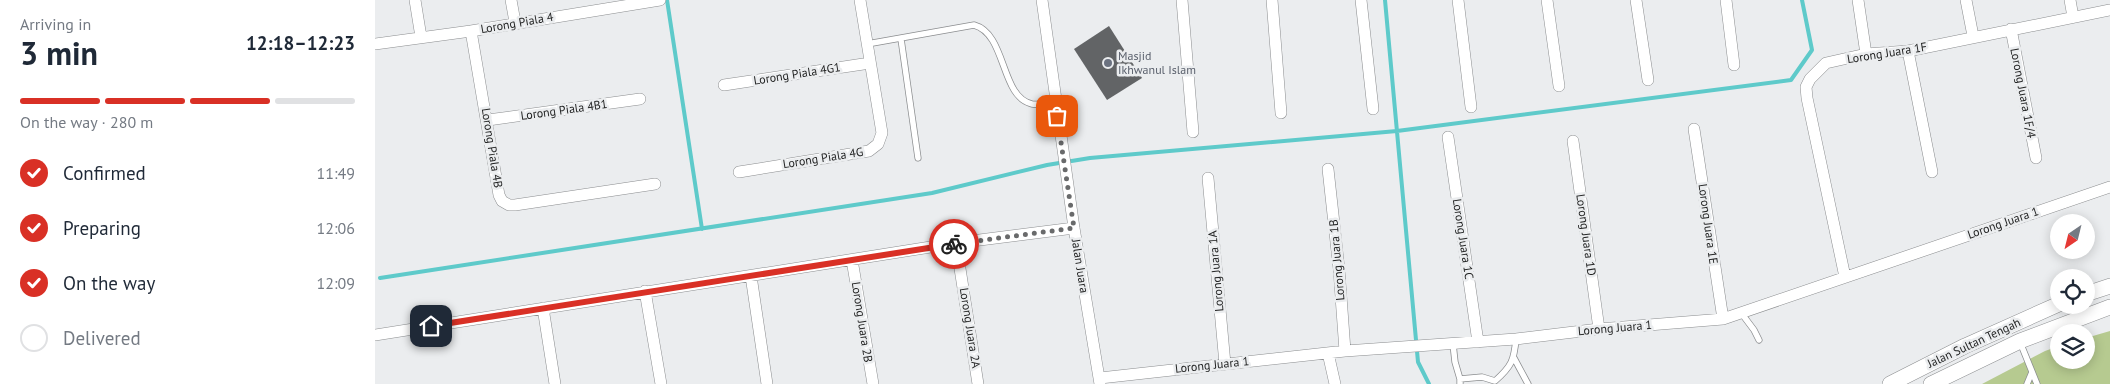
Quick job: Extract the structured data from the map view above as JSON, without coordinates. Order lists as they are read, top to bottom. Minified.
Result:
{"streets":{"main road":["Jalan Sultan Tengah"],"street":["Lorong Piala 4","Lorong Juara 1F","Lorong Piala 4G1","Lorong Juara 1F/4","Lorong Piala 4B1","Lorong Piala 4B","Lorong Piala 4G","Lorong Juara 1","Lorong Juara 1E","Lorong Juara 1D","Lorong Juara 1C","Lorong Juara 1B","Jalan Juara","Lorong Juara 1A","Lorong Juara 2B","Lorong Juara 2A"]},"crossings":[["Lorong Piala 4","Lorong Piala 4B"],["Lorong Juara 1F","Lorong Juara 1F/4"],["Lorong Juara 1F","Lorong Juara 1"],["Lorong Piala 4G1","Lorong Piala 4G"],["Lorong Piala 4B1","Lorong Piala 4B"],["Lorong Juara 1","Lorong Juara 1E"],["Lorong Juara 1","Lorong Juara 1D"],["Lorong Juara 1","Lorong Juara 1C"],["Lorong Juara 1","Lorong Juara 1B"],["Lorong Juara 1","Jalan Juara"],["Lorong Juara 1","Lorong Juara 1A"]],"places":["Masjid Ikhwanul Islam"],"north":"bottom left","page":{"heading":["3 min","Arriving in","12:18–12:23"],"bar":"On the way · 280 m","list":[["Confirmed","11:49"],["Preparing","12:06"],["On the way","12:09"],"Delivered"]}}
